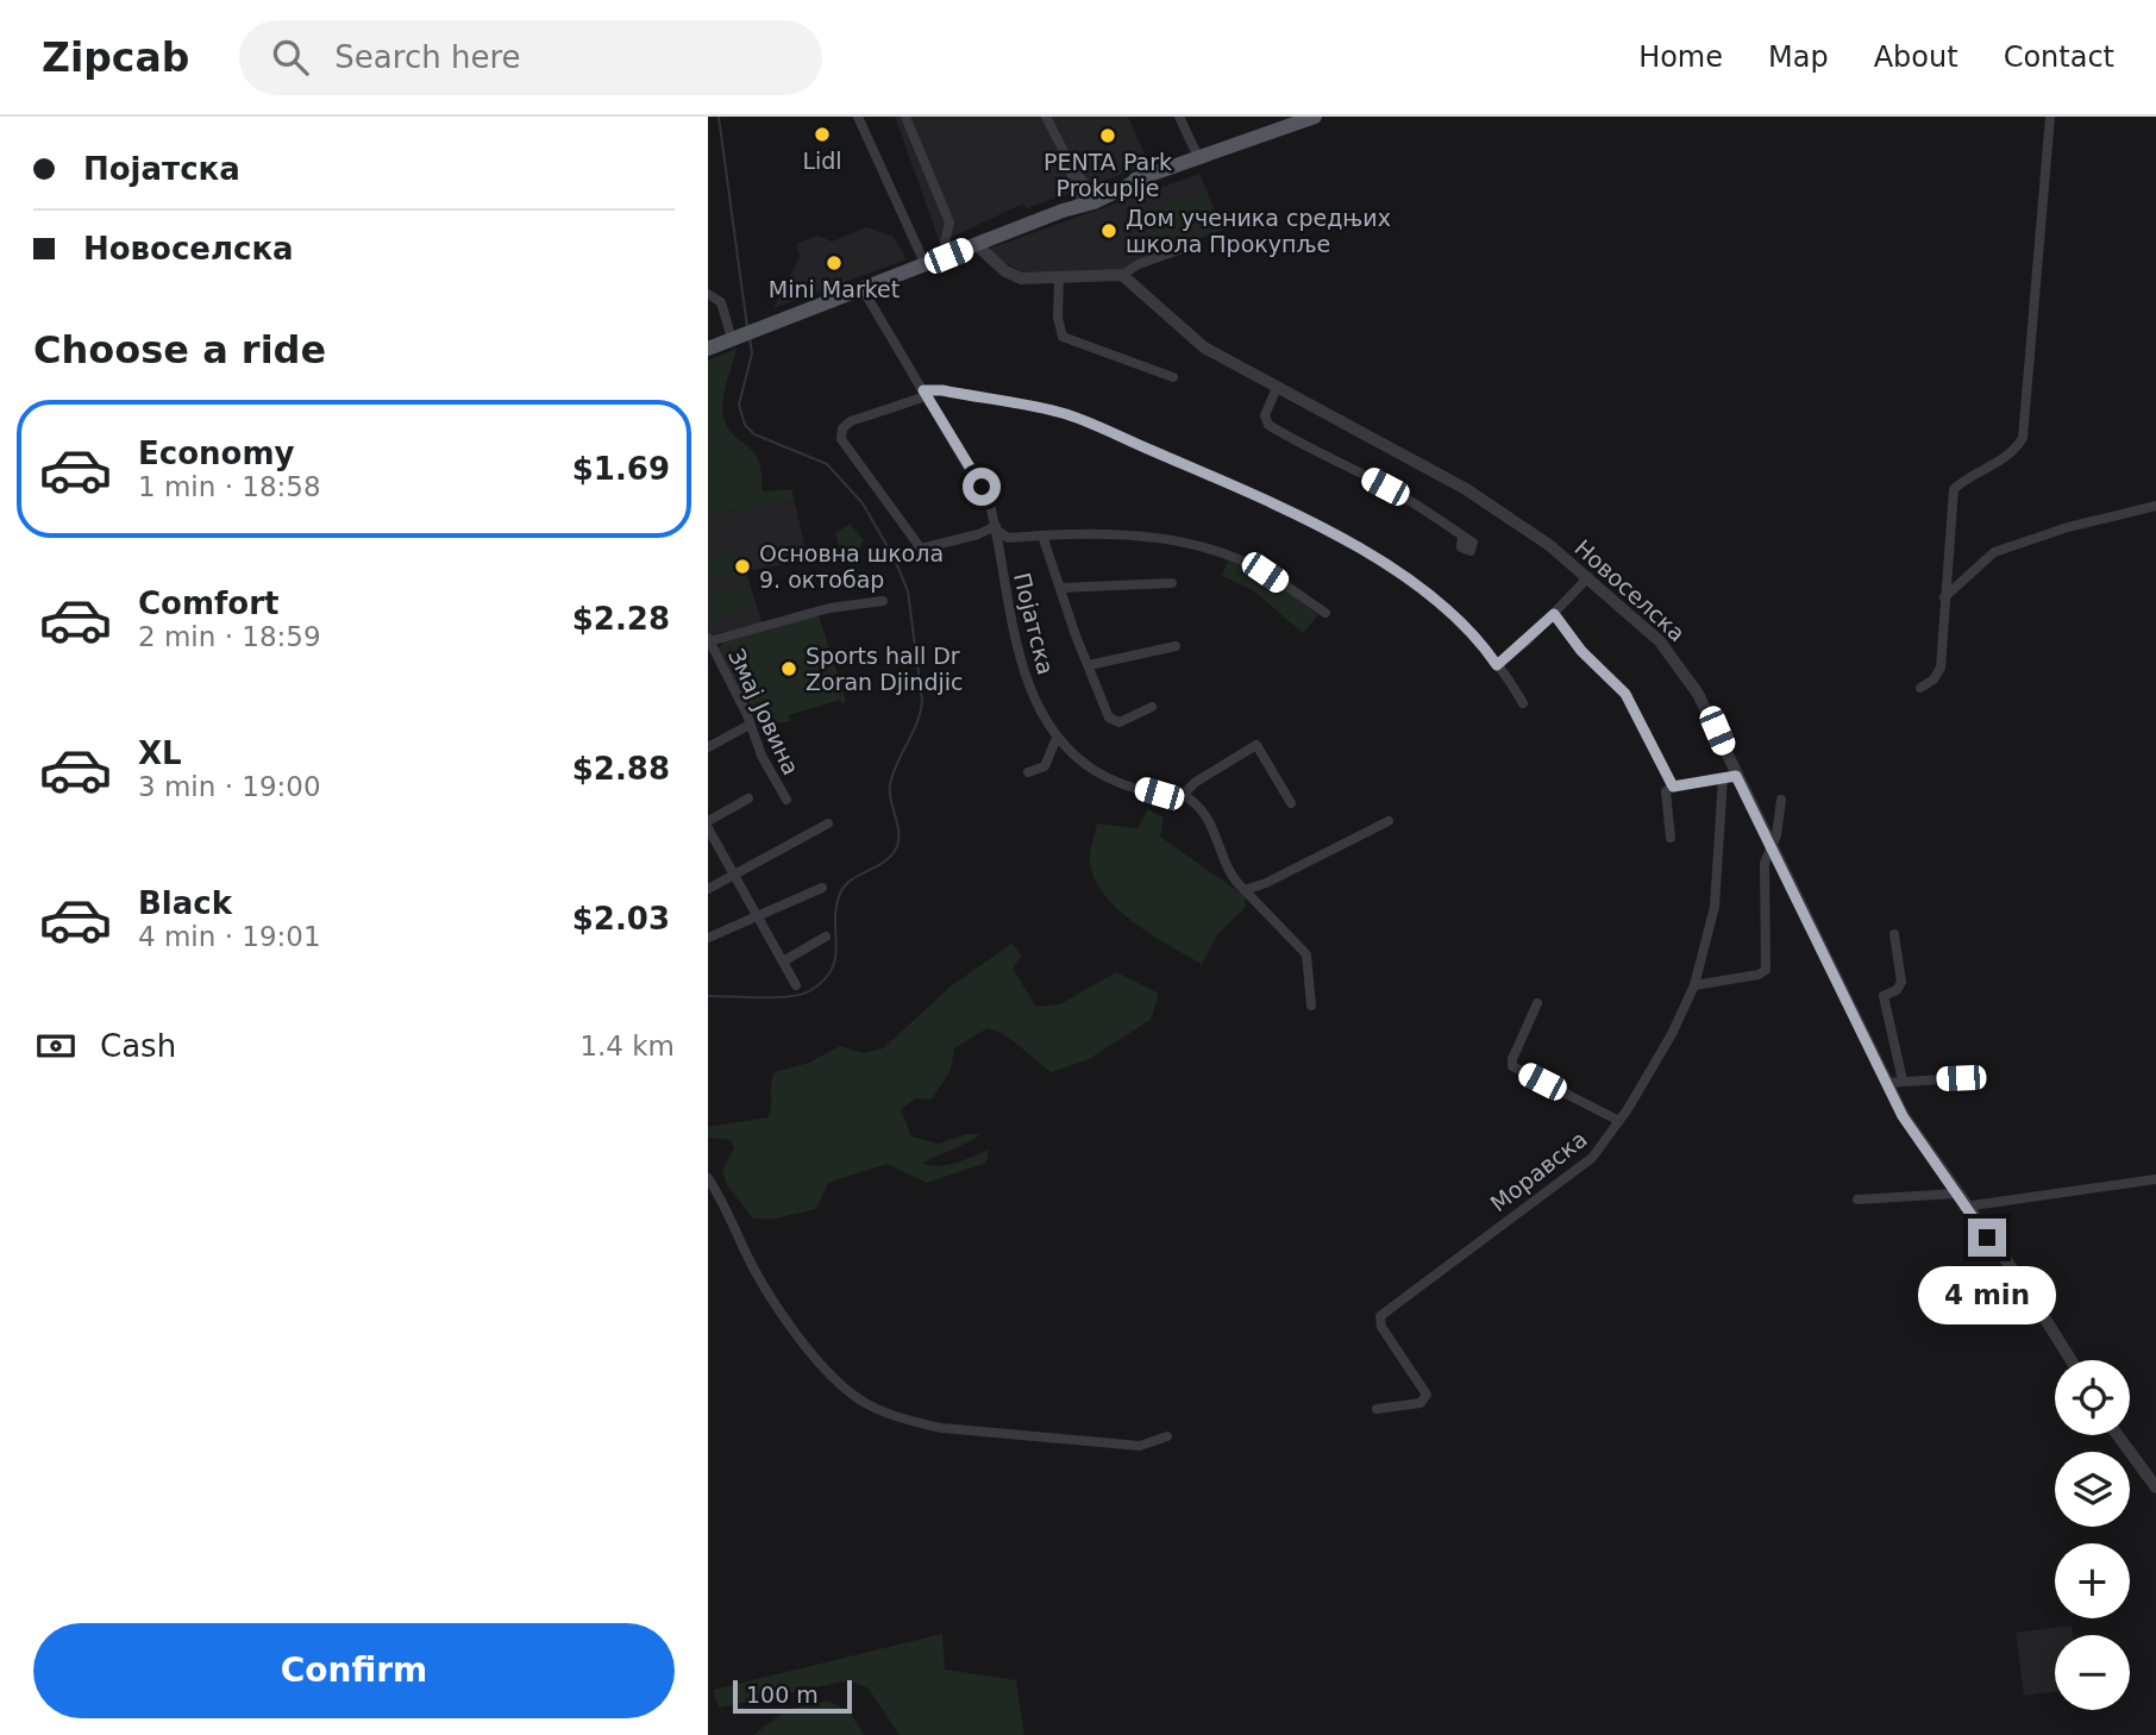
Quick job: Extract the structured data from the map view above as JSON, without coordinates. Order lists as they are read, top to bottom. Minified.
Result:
{"streets":{"street":["Новоселска","Појатска","Змај Јовина","Моравска"]},"crossings":[["Новоселска","Моравска"]],"places":["Lidl","PENTA Park Prokuplje","Дом ученика средњих школа Прокупље","Mini Market","Основна школа 9. октобар","Sports hall Dr Zoran Djindjic"],"scale_bar":"100 m","page":{"header":"Zipcab","search":"Search here","nav":["Home","Map","About","Contact"],"banner":["Појатска","Новоселска"],"heading":"Choose a ride","list":[{"name":"Economy","note":"1 min · 18:58","value":"$1.69"},{"name":"Comfort","note":"2 min · 18:59","value":"$2.28"},{"name":"XL","note":"3 min · 19:00","value":"$2.88"},{"name":"Black","note":"4 min · 19:01","value":"$2.03"}],"pay":["Cash","1.4 km"],"bubble":"4 min","map_buttons":["+","−"],"buttons":"Confirm","scale":"100 m"}}
